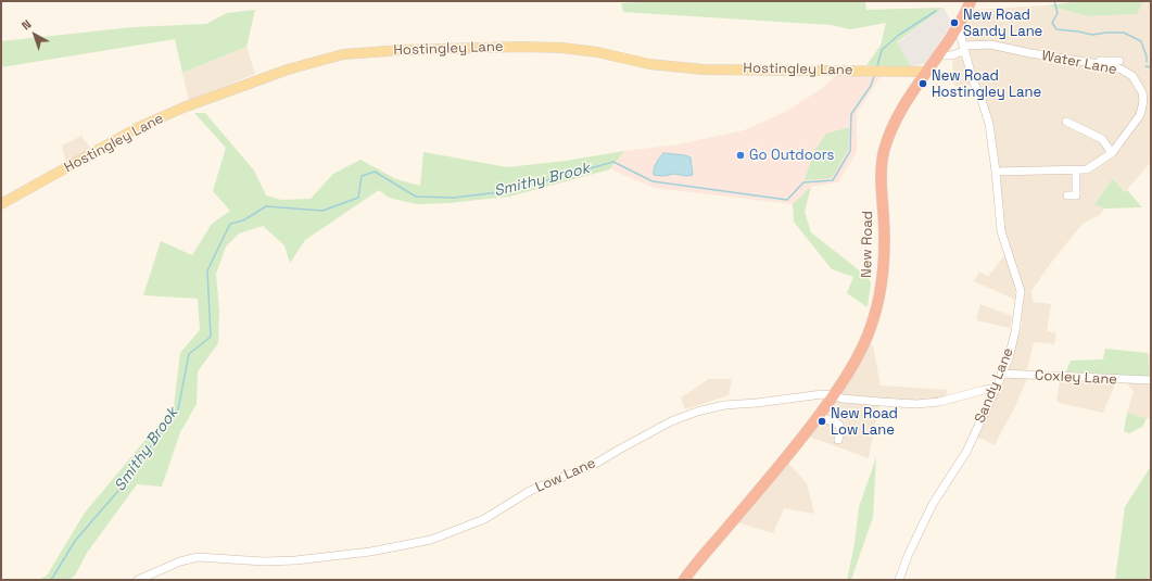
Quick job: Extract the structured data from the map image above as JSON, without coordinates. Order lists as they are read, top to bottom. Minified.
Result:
{"streets":{"highway":["New Road"],"main road":["Hostingley Lane"],"street":["Water Lane","Coxley Lane","Sandy Lane","Low Lane"]},"crossings":[["Hostingley Lane","New Road"],["Water Lane","New Road"],["Water Lane","Sandy Lane"],["New Road","Sandy Lane"],["New Road","Low Lane"],["Coxley Lane","Sandy Lane"],["Sandy Lane","Low Lane"]],"water":["Smithy Brook"],"places":["New Road Sandy Lane","New Road Hostingley Lane","Go Outdoors","New Road Low Lane"],"north":"top left"}
